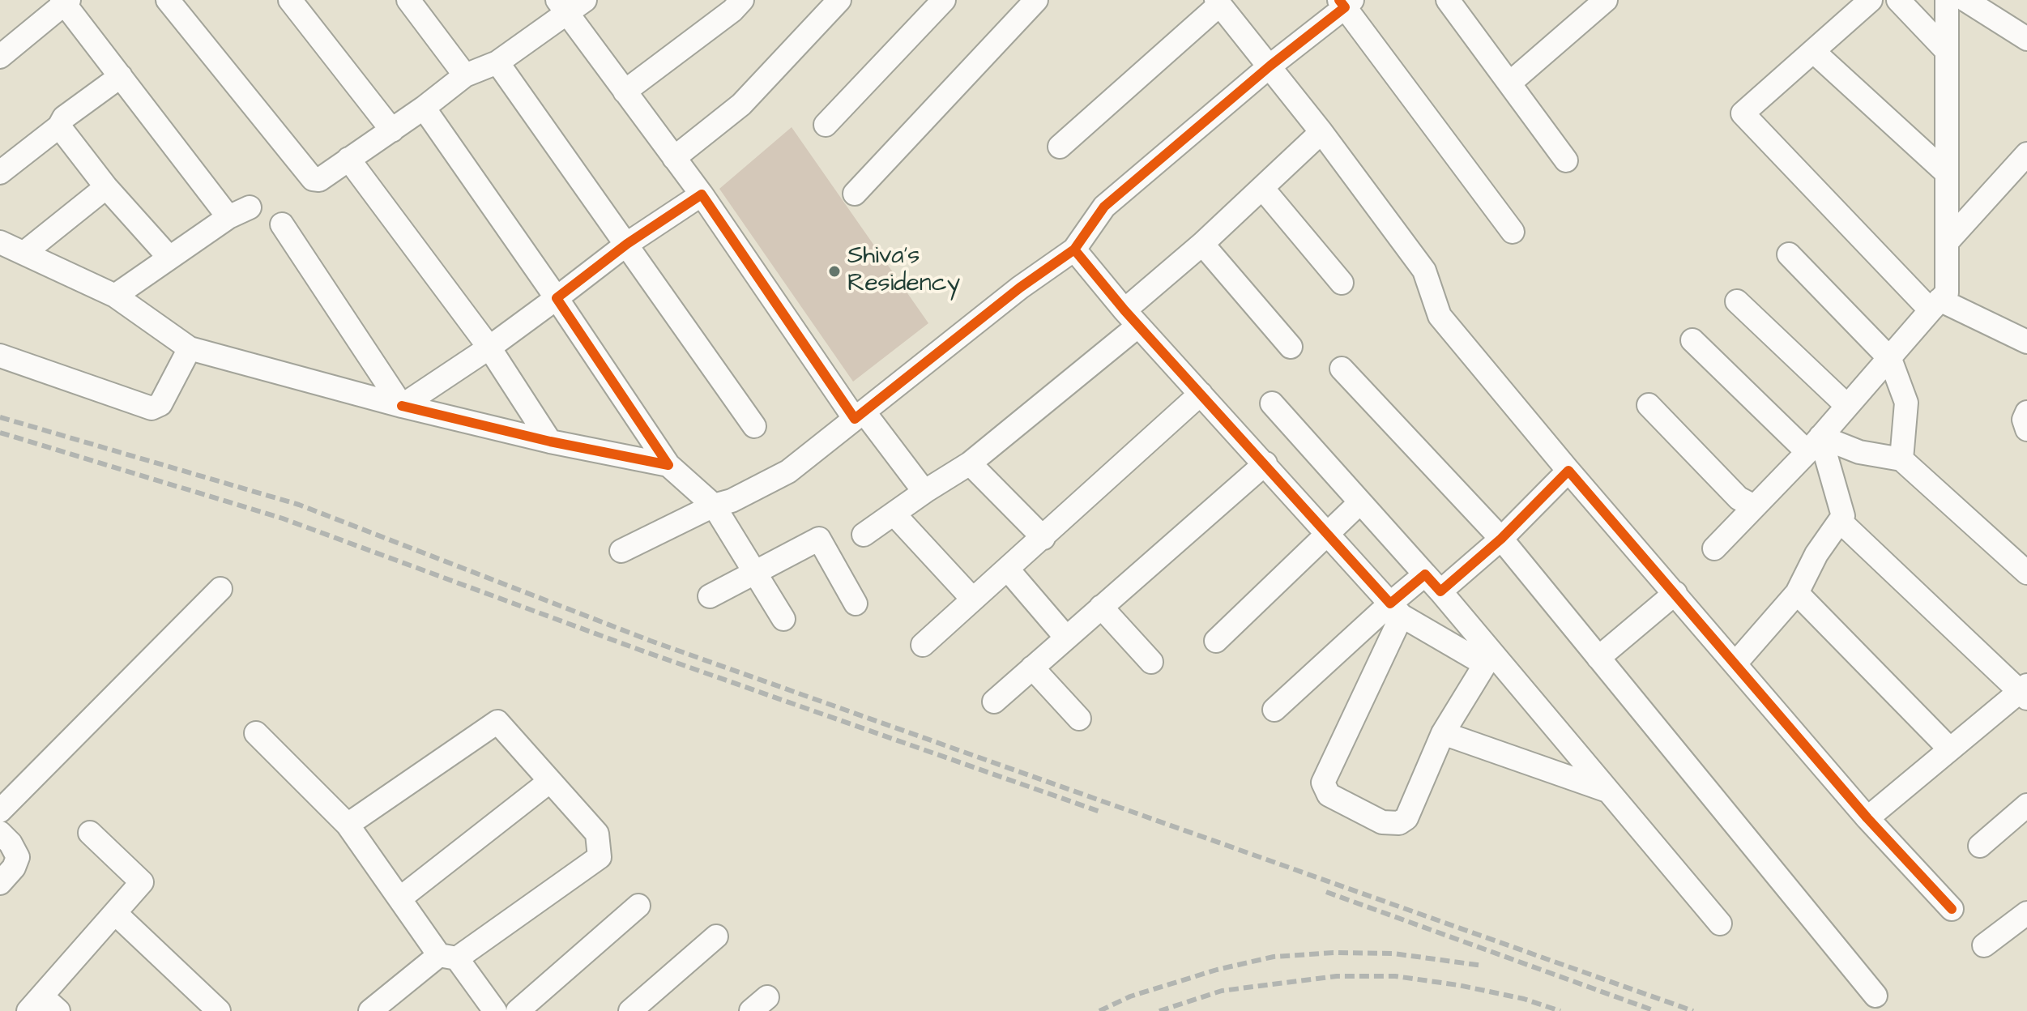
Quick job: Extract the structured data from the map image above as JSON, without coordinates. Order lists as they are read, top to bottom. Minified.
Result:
{"places":["Shiva's Residency"]}
